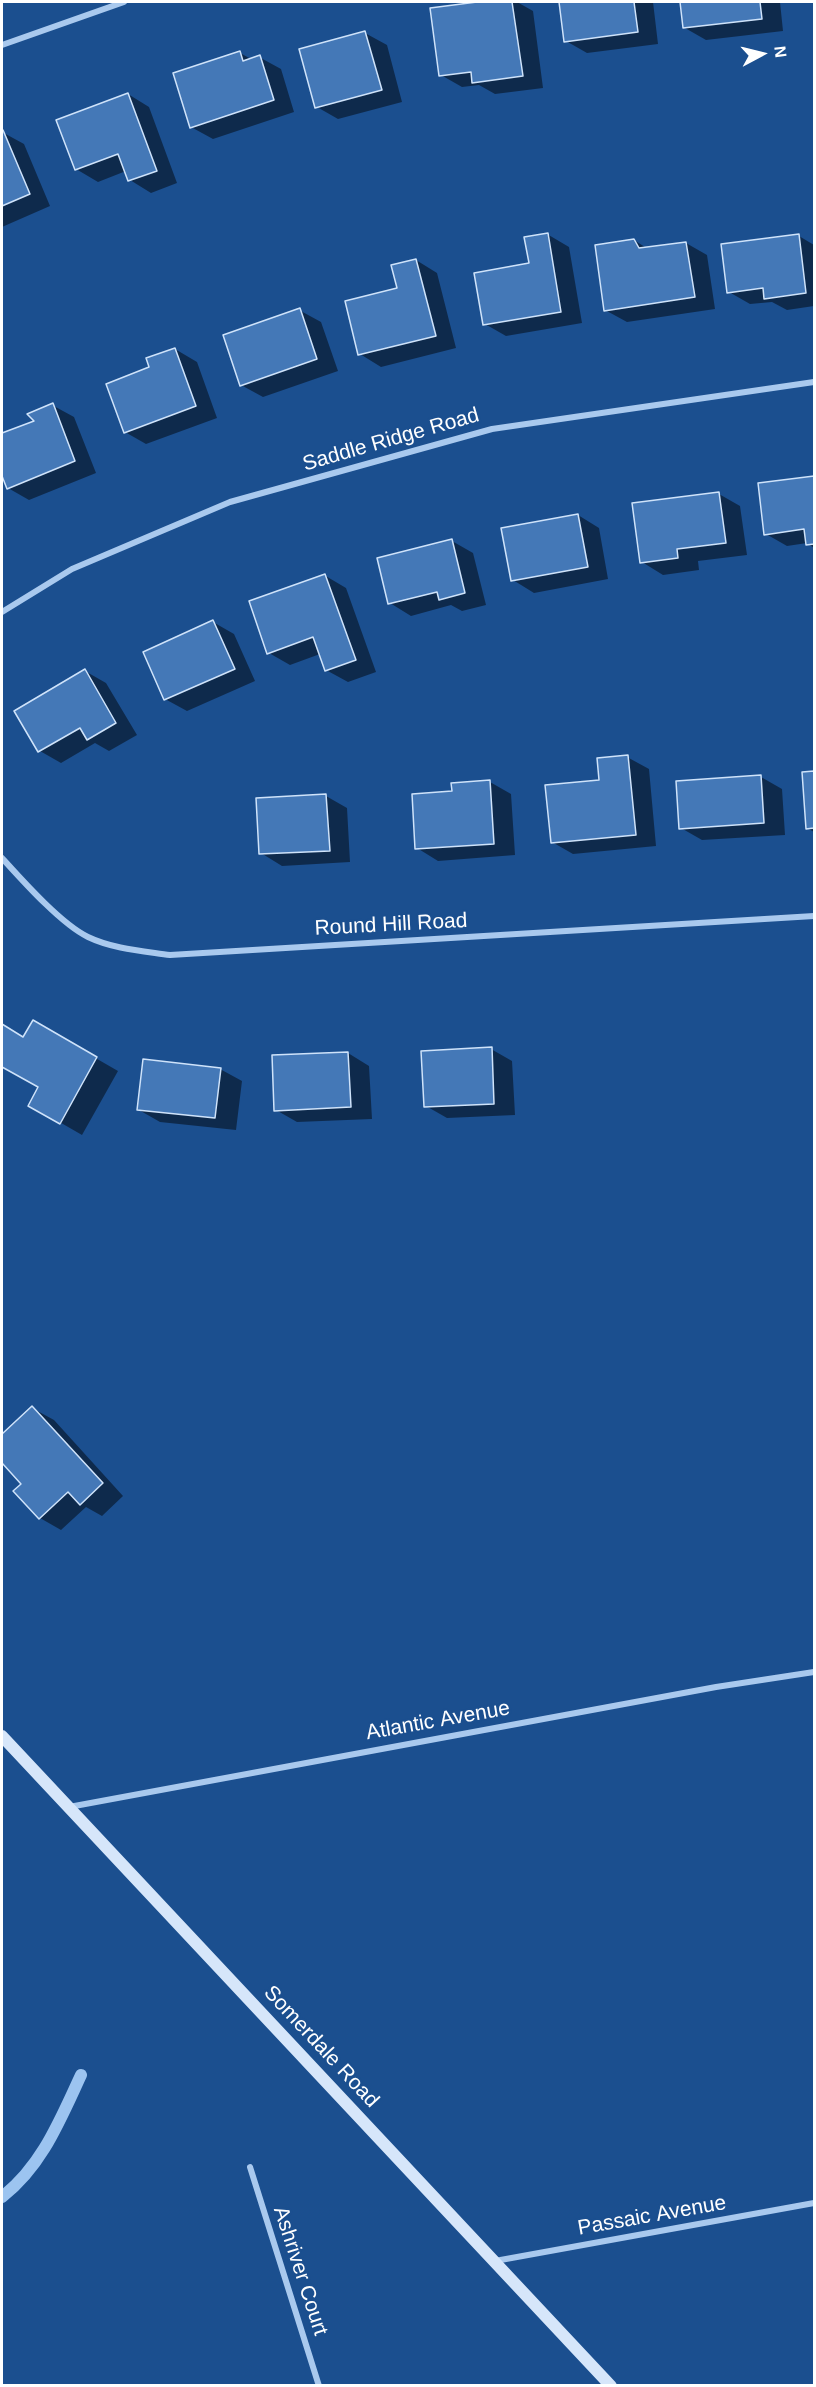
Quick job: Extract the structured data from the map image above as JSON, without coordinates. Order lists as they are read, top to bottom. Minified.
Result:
{"streets":{"main road":["Somerdale Road"],"street":["Saddle Ridge Road","Round Hill Road","Atlantic Avenue","Passaic Avenue","Ashriver Court"]},"crossings":[["Atlantic Avenue","Somerdale Road"],["Somerdale Road","Passaic Avenue"]],"north":"right"}
